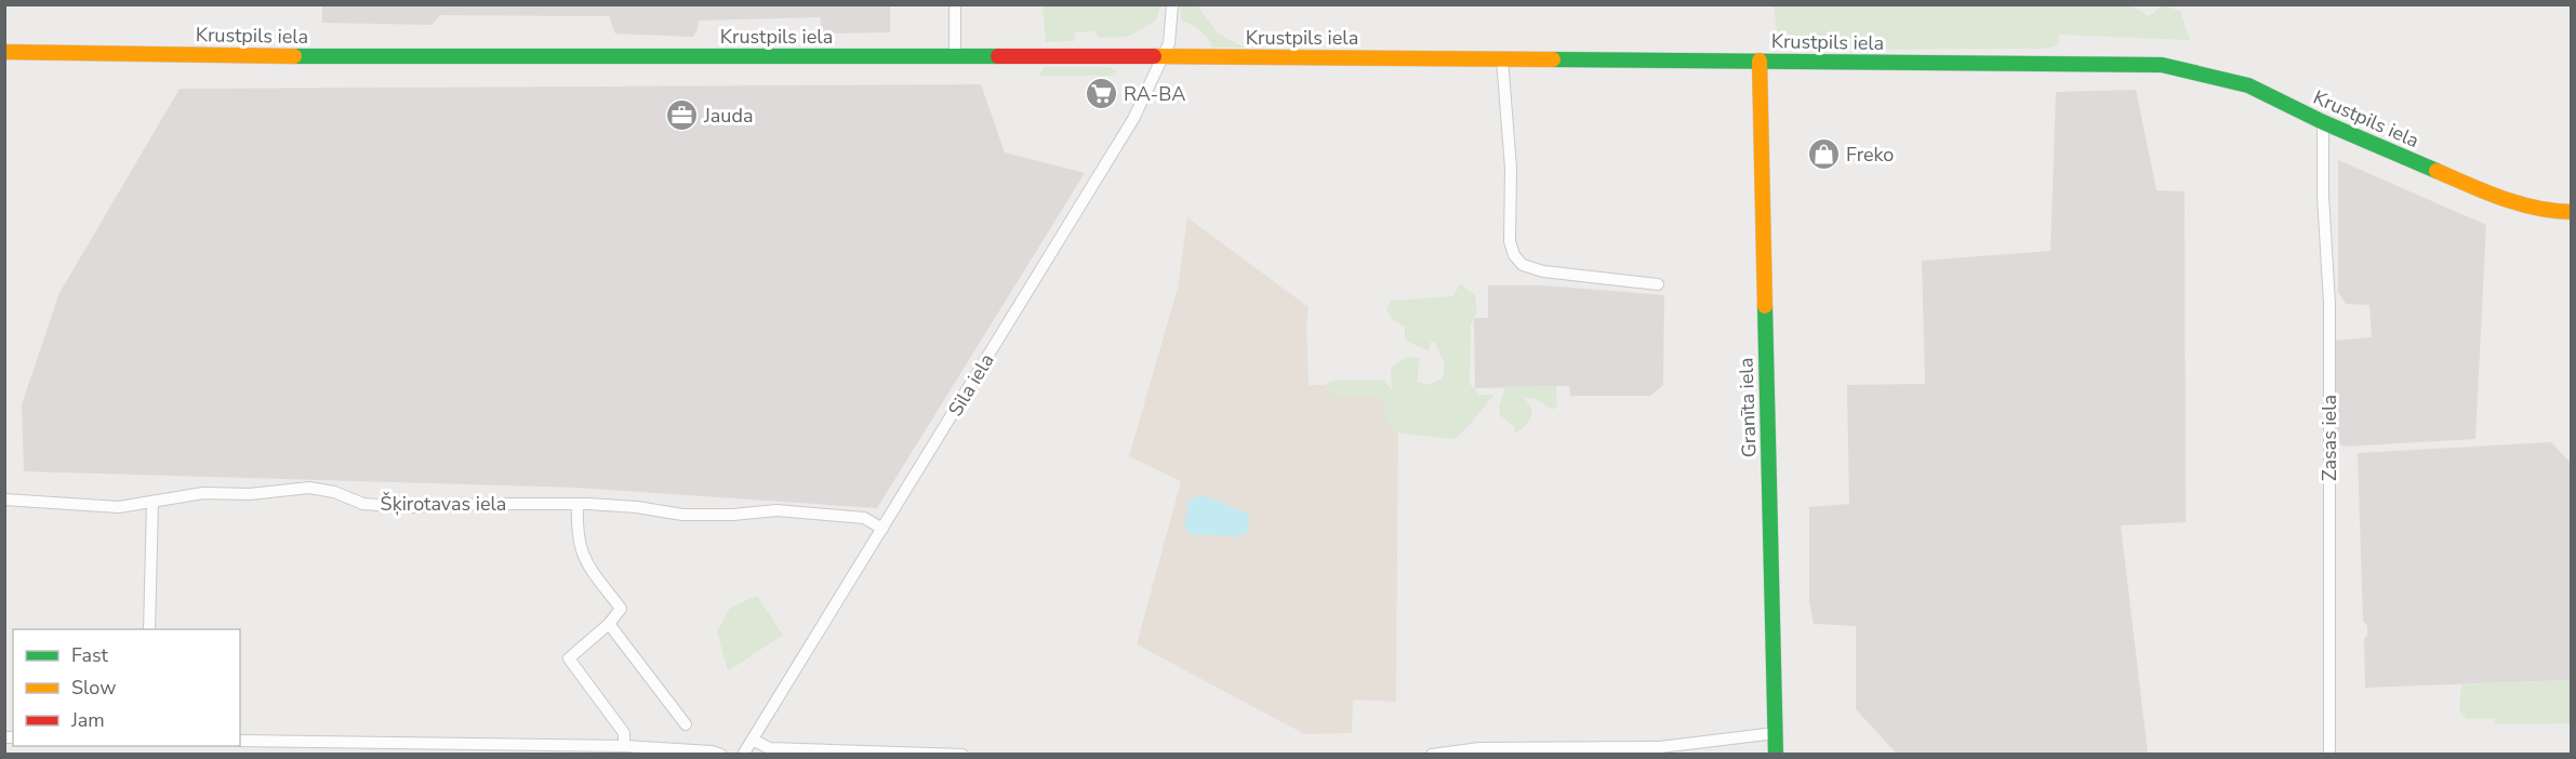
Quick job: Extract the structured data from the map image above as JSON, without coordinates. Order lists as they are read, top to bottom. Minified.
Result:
{"streets":{"street":["Krustpils iela","Sila iela","Granīta iela","Zasas iela","Šķirotavas iela"]},"crossings":[["Krustpils iela","Sila iela"],["Krustpils iela","Granīta iela"],["Krustpils iela","Zasas iela"],["Sila iela","Šķirotavas iela"]],"places":{"supermarket":["RA-BA"],"office":["Jauda"],"shop":["Freko"]},"legend":["Fast","Slow","Jam"]}
